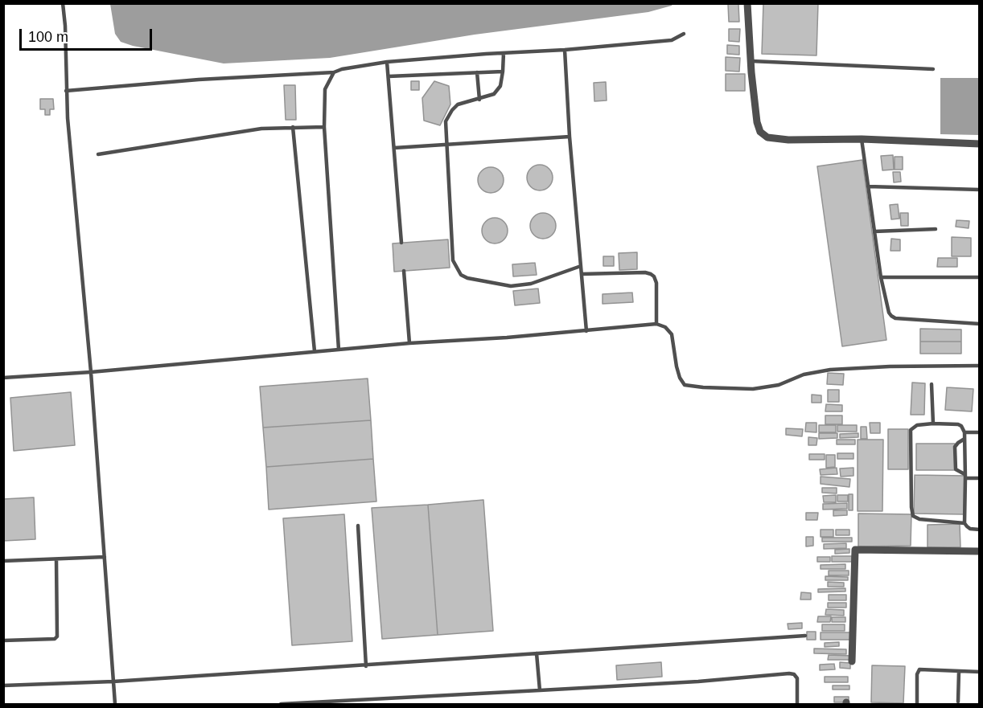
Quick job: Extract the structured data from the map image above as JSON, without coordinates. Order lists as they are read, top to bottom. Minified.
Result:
{"scale_bar":"100 m"}
